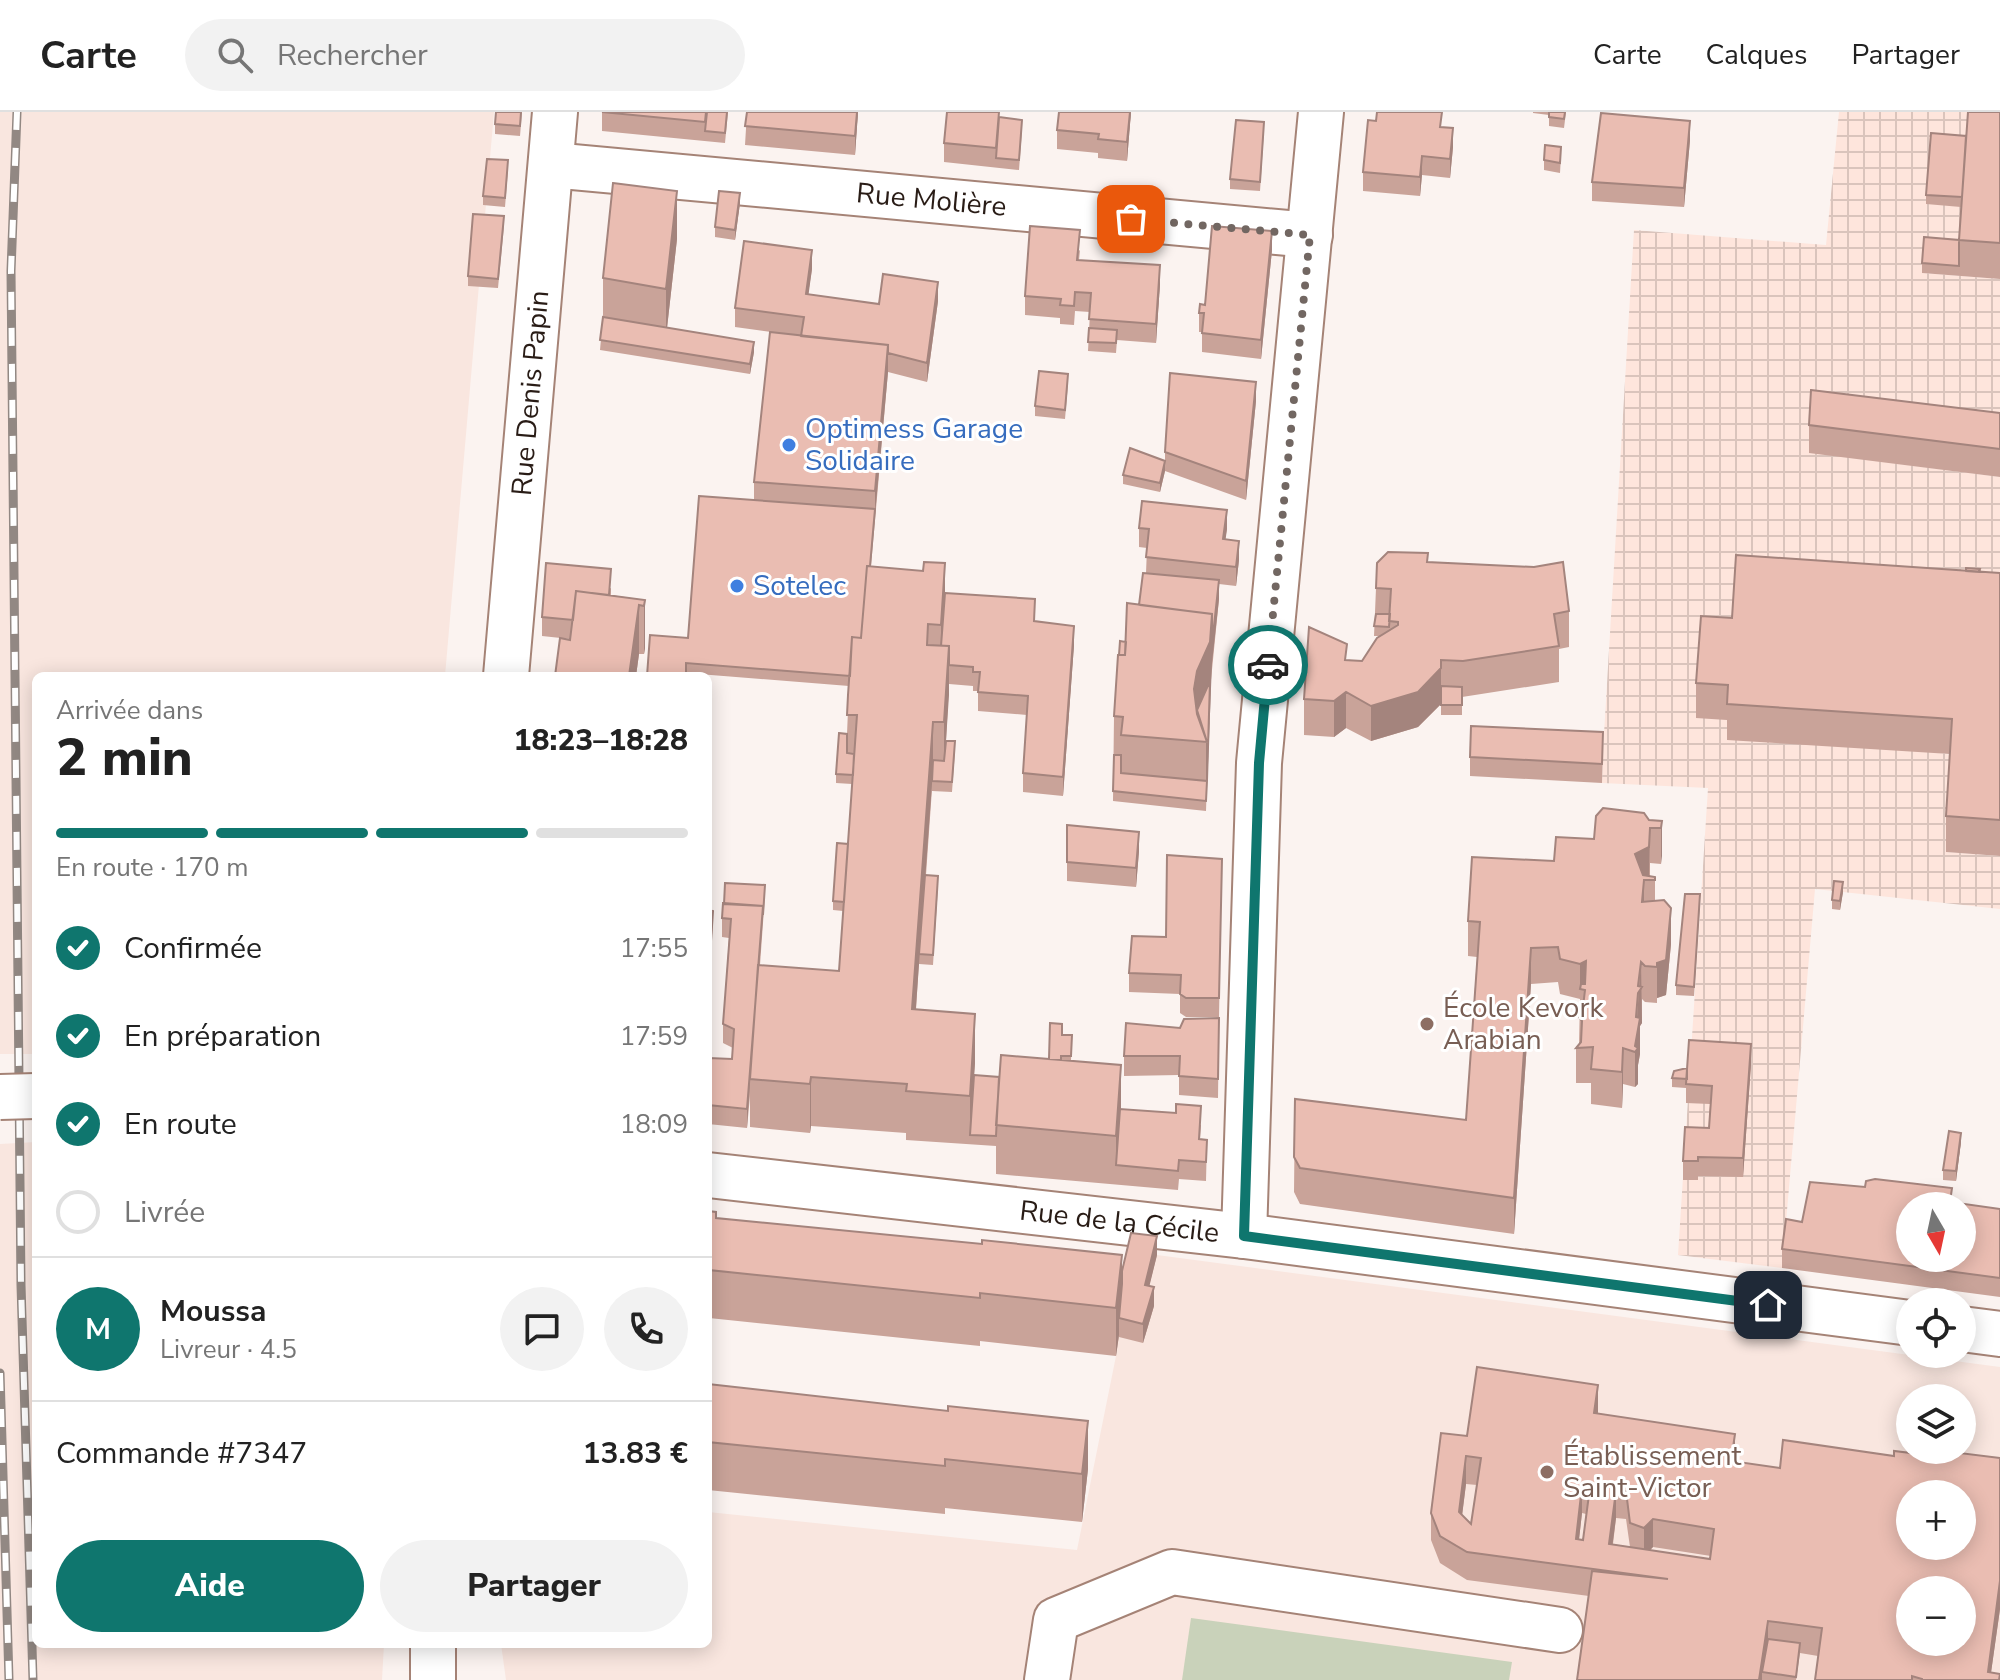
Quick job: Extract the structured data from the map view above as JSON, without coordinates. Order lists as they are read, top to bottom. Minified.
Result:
{"streets":{"street":["Rue Molière","Rue Denis Papin","Rue de la Cécile"]},"crossings":[["Rue Molière","Rue Denis Papin"]],"places":["Optimess Garage Solidaire","Sotelec","École Kevork Arabian","Établissement Saint-Victor"],"north":"bottom","page":{"header":"Carte","search":"Rechercher","nav":["Carte","Calques","Partager"],"heading":["2 min","Arrivée dans","18:23–18:28"],"panel":["Moussa","Livreur · 4.5","Commande #7347","13.83 €"],"bar":"En route · 170 m","list":[["Confirmée","17:55"],["En préparation","17:59"],["En route","18:09"],"Livrée"],"map_buttons":["+","−"],"round":"M","buttons":["Aide","Partager"]}}
